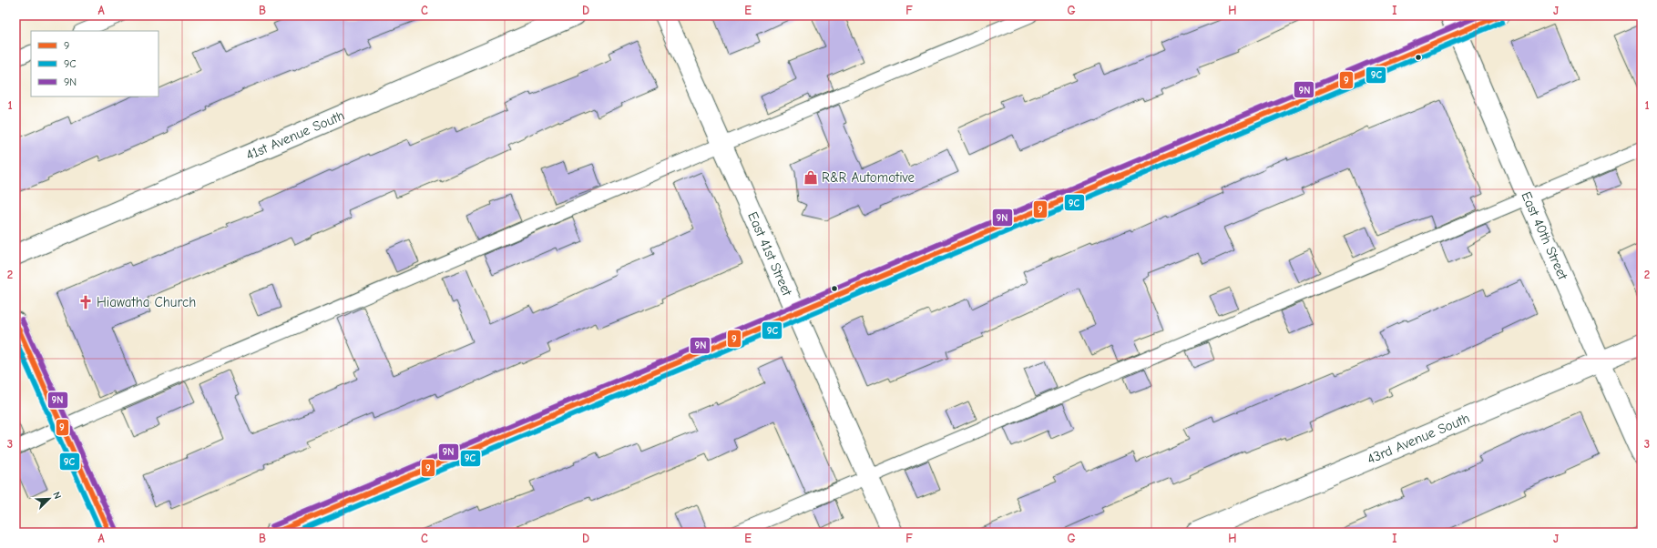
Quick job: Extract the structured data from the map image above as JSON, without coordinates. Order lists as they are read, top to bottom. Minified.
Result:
{"streets":{"street":["41st Avenue South","East 40th Street","East 41st Street","43rd Avenue South"]},"crossings":[["East 40th Street","43rd Avenue South"]],"places":{"shop":["R&R Automotive"],"church":["Hiawatha Church"]},"lines":["transit line 9","transit line 9N","transit line 9C"],"legend":["9","9C","9N"],"north":"top right","grid":{"columns":["A","B","C","D","E","F","G","H","I","J"],"rows":["1","2","3"]}}
